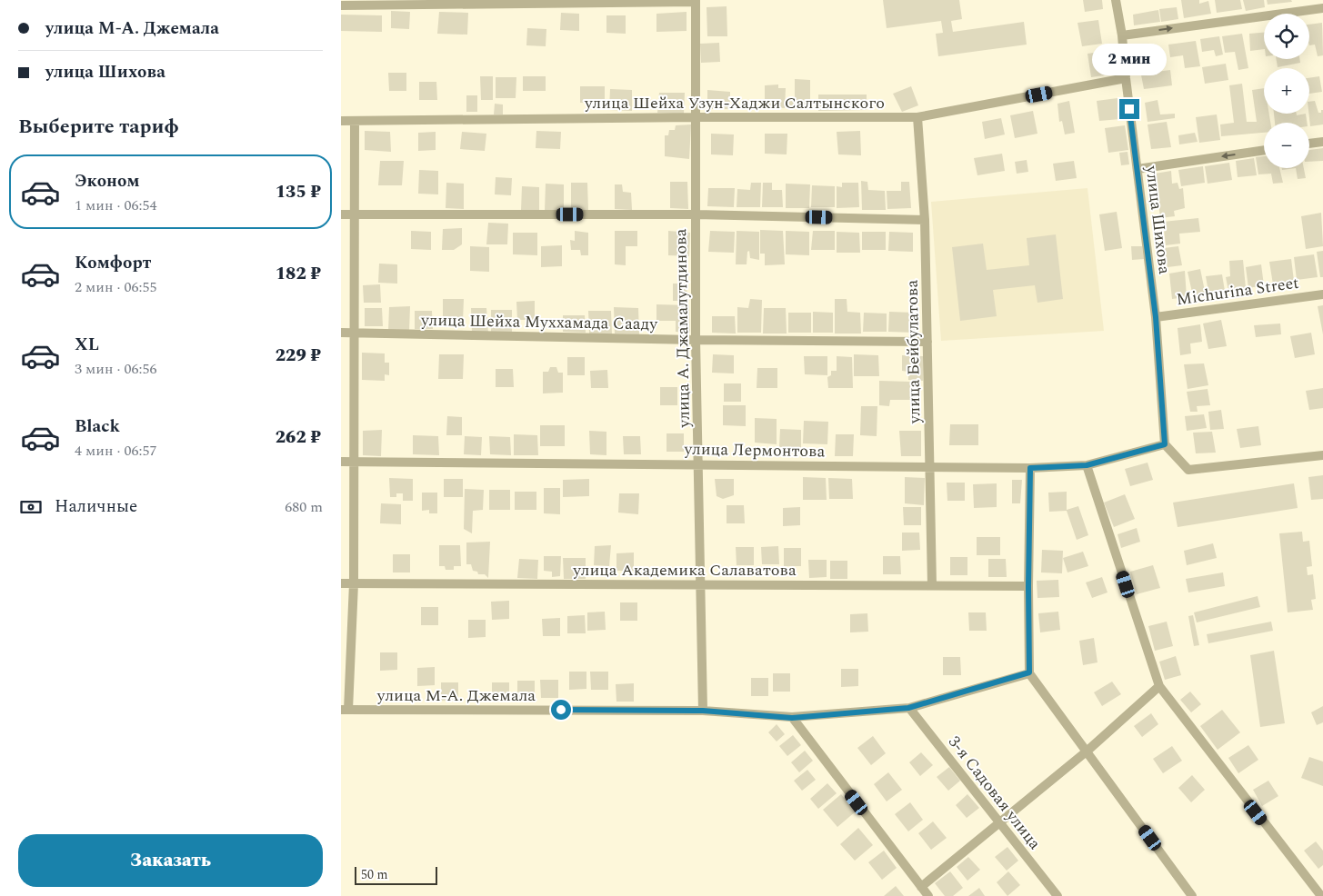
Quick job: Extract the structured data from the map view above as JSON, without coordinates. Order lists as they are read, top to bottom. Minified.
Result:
{"streets":{"street":["улица Шейха Узун-Хаджи Салтынского","улица Шихова","Michurina Street","улица Шейха Муххамада Сааду","улица А. Джамалутдинова","улица Бейбулатова","улица Лермонтова","улица Академика Салаватова","улица М-А. Джемала","3-я Садовая улица"]},"crossings":[["улица Шейха Узун-Хаджи Салтынского","улица Шихова"],["улица Шейха Узун-Хаджи Салтынского","улица А. Джамалутдинова"],["улица Шейха Узун-Хаджи Салтынского","улица Бейбулатова"],["улица Шихова","Michurina Street"],["улица Шихова","улица Лермонтова"],["улица Шейха Муххамада Сааду","улица А. Джамалутдинова"],["улица Шейха Муххамада Сааду","улица Бейбулатова"],["улица А. Джамалутдинова","улица Лермонтова"],["улица А. Джамалутдинова","улица Академика Салаватова"],["улица А. Джамалутдинова","улица М-А. Джемала"],["улица Бейбулатова","улица Лермонтова"],["улица Бейбулатова","улица Академика Салаватова"],["улица М-А. Джемала","3-я Садовая улица"]],"scale_bar":"50 m","page":{"banner":["улица М-А. Джемала","улица Шихова"],"map_buttons":["+","−"],"bubble":"2 мин","heading":"Выберите тариф","list":[{"name":"Эконом","note":"1 мин · 06:54","value":"135 ₽"},{"name":"Комфорт","note":"2 мин · 06:55","value":"182 ₽"},{"name":"XL","note":"3 мин · 06:56","value":"229 ₽"},{"name":"Black","note":"4 мин · 06:57","value":"262 ₽"}],"pay":["Наличные","680 m"],"buttons":"Заказать","scale":"50 m"}}
